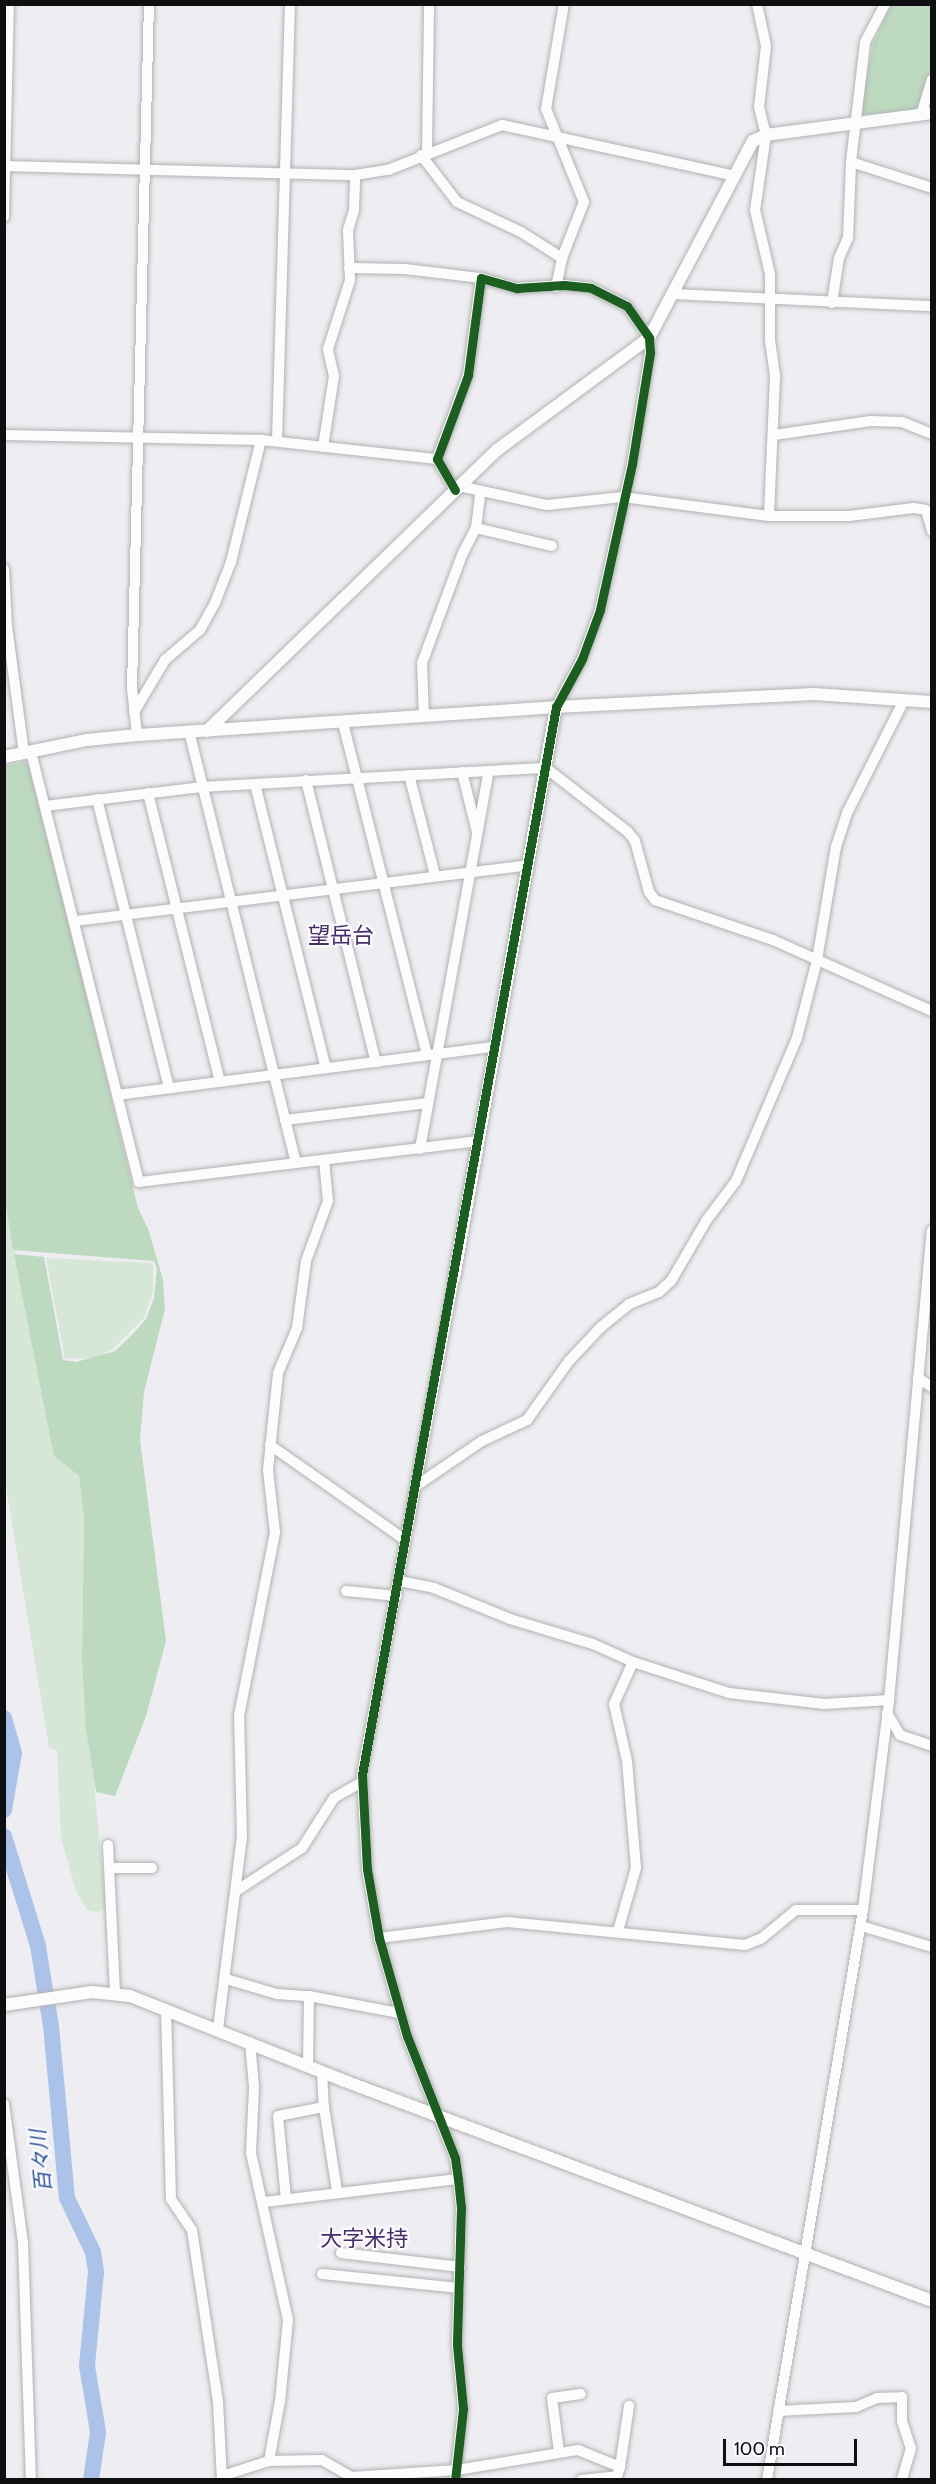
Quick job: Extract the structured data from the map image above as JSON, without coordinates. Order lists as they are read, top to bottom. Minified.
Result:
{"districts":["望岳台","大字米持"],"water":["百々川"],"scale_bar":"100 m"}
